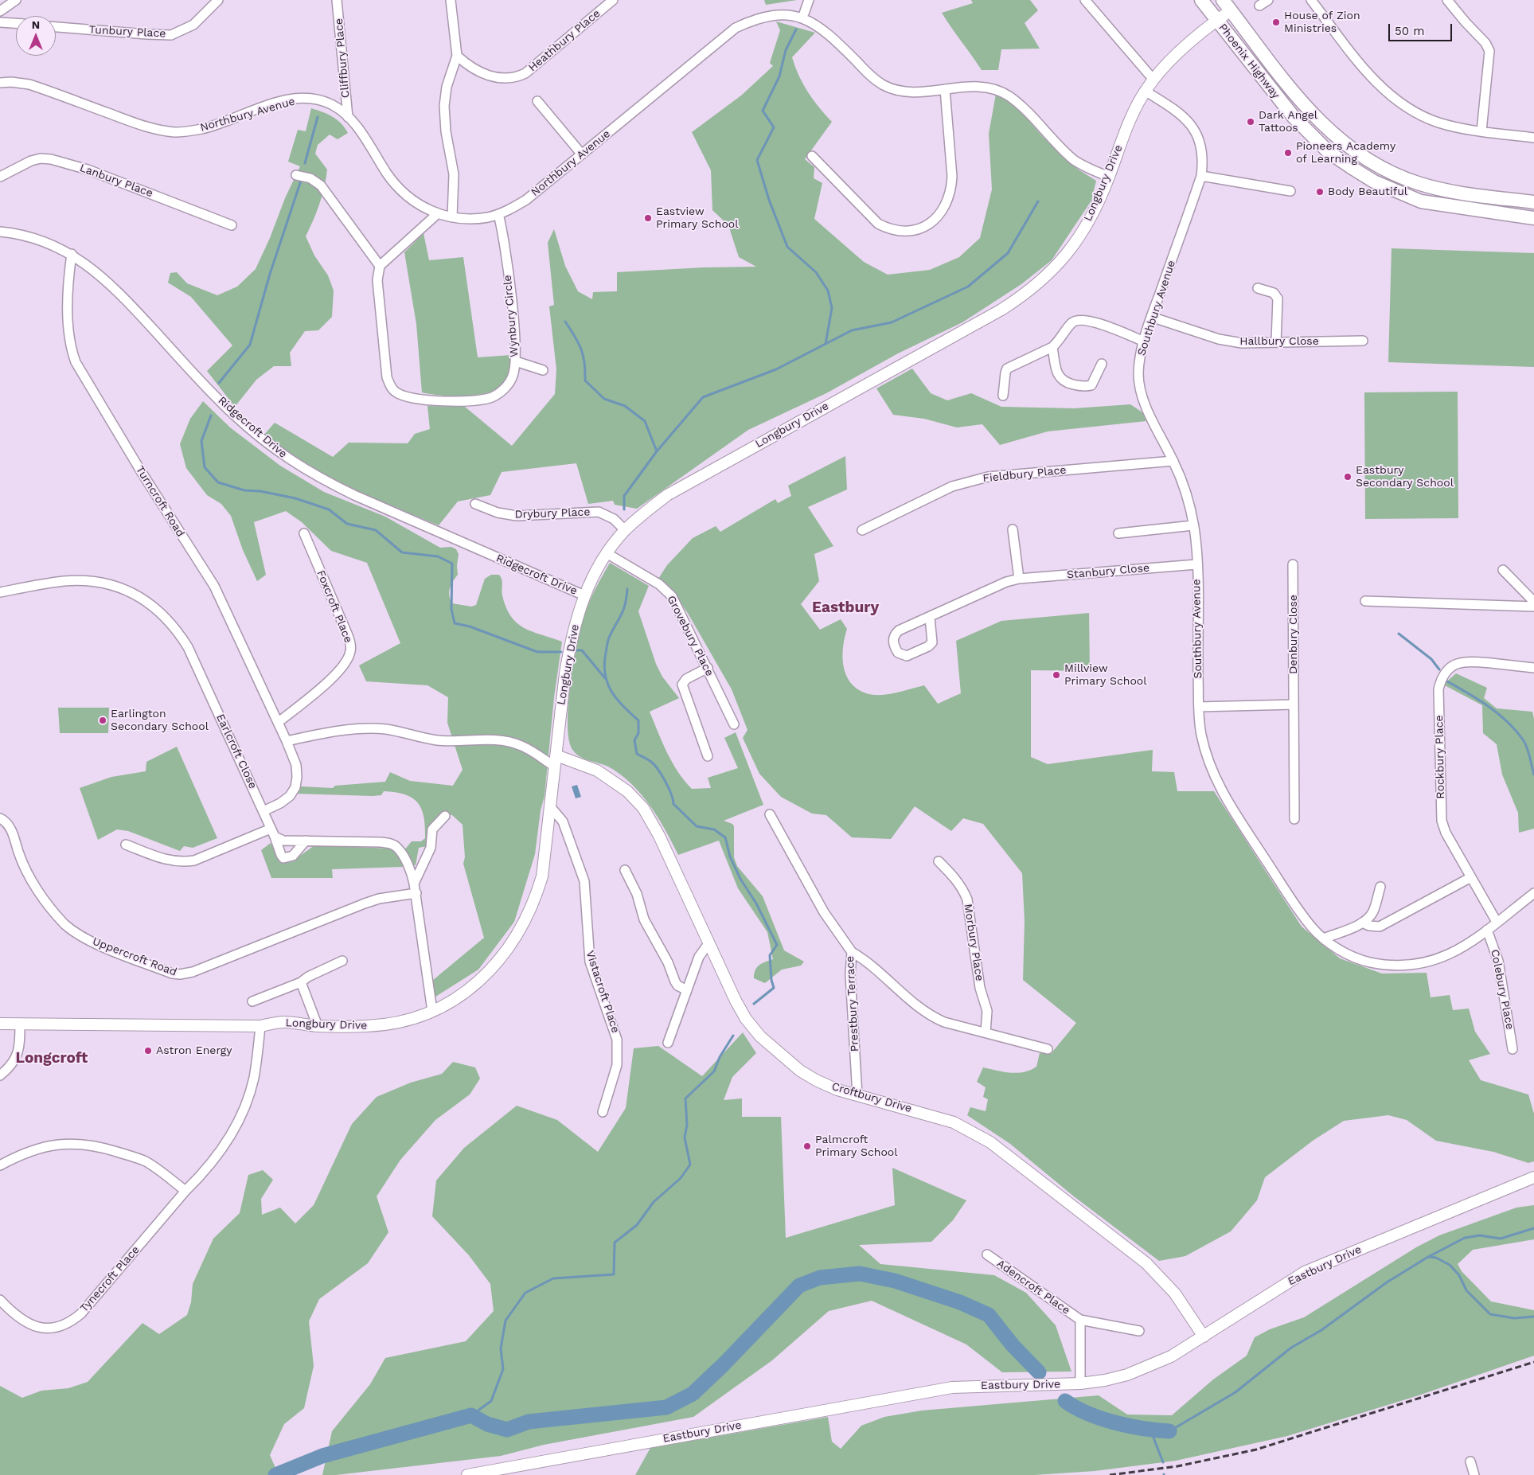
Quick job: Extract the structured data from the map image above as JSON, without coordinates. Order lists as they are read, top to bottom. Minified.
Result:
{"streets":{"main road":["Phoenix Highway"],"street":["Tunbury Place","Heathbury Place","Cliffbury Place","Northbury Avenue","Lanbury Place","Longbury Drive","Southbury Avenue","Wynbury Circle","Hallbury Close","Ridgecroft Drive","Fieldbury Place","Turncroft Road","Drybury Place","Stanbury Close","Foxcroft Place","Denbury Close","Grovebury Place","Earlcroft Close","Rockbury Place","Morbury Place","Uppercroft Road","Colebury Place","Vistacroft Place","Prestbury Terrace","Croftbury Drive","Eastbury Drive","Tynecroft Place","Adencroft Place"]},"crossings":[["Cliffbury Place","Northbury Avenue"],["Phoenix Highway","Longbury Drive"],["Northbury Avenue","Longbury Drive"],["Northbury Avenue","Wynbury Circle"],["Longbury Drive","Southbury Avenue"],["Longbury Drive","Ridgecroft Drive"],["Longbury Drive","Drybury Place"],["Longbury Drive","Grovebury Place"],["Longbury Drive","Vistacroft Place"],["Longbury Drive","Croftbury Drive"],["Longbury Drive","Tynecroft Place"],["Southbury Avenue","Hallbury Close"],["Southbury Avenue","Fieldbury Place"],["Southbury Avenue","Stanbury Close"],["Southbury Avenue","Rockbury Place"],["Southbury Avenue","Colebury Place"],["Ridgecroft Drive","Turncroft Road"],["Turncroft Road","Foxcroft Place"],["Prestbury Terrace","Croftbury Drive"],["Croftbury Drive","Eastbury Drive"],["Eastbury Drive","Adencroft Place"]],"districts":["Eastbury","Longcroft"],"places":["House of Zion Ministries","Dark Angel Tattoos","Pioneers Academy of Learning","Body Beautiful","Eastview Primary School","Eastbury Secondary School","Millview Primary School","Earlington Secondary School","Astron Energy","Palmcroft Primary School"],"scale_bar":"50 m","north":"top"}
